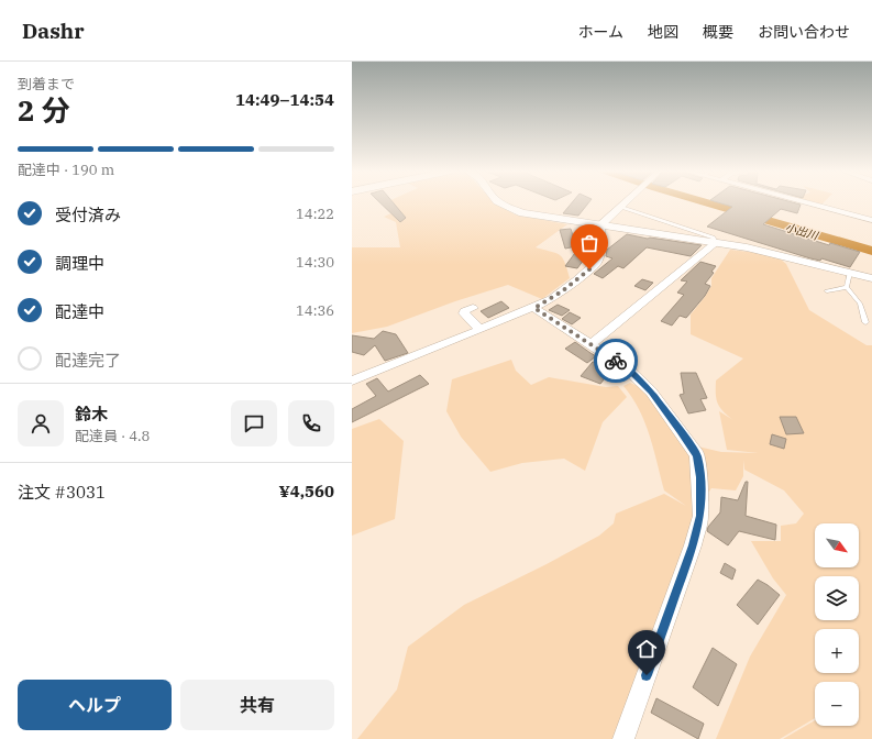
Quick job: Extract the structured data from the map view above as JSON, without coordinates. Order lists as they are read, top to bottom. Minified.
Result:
{"water":["小出川"],"north":"bottom right","page":{"header":"Dashr","nav":["ホーム","地図","概要","お問い合わせ"],"heading":["2 分","到着まで","14:49–14:54"],"panel":["鈴木","配達員 · 4.8","注文 #3031","¥4,560"],"bar":"配達中 · 190 m","list":[["受付済み","14:22"],["調理中","14:30"],["配達中","14:36"],"配達完了"],"map_buttons":["+","−"],"buttons":["ヘルプ","共有"]}}
